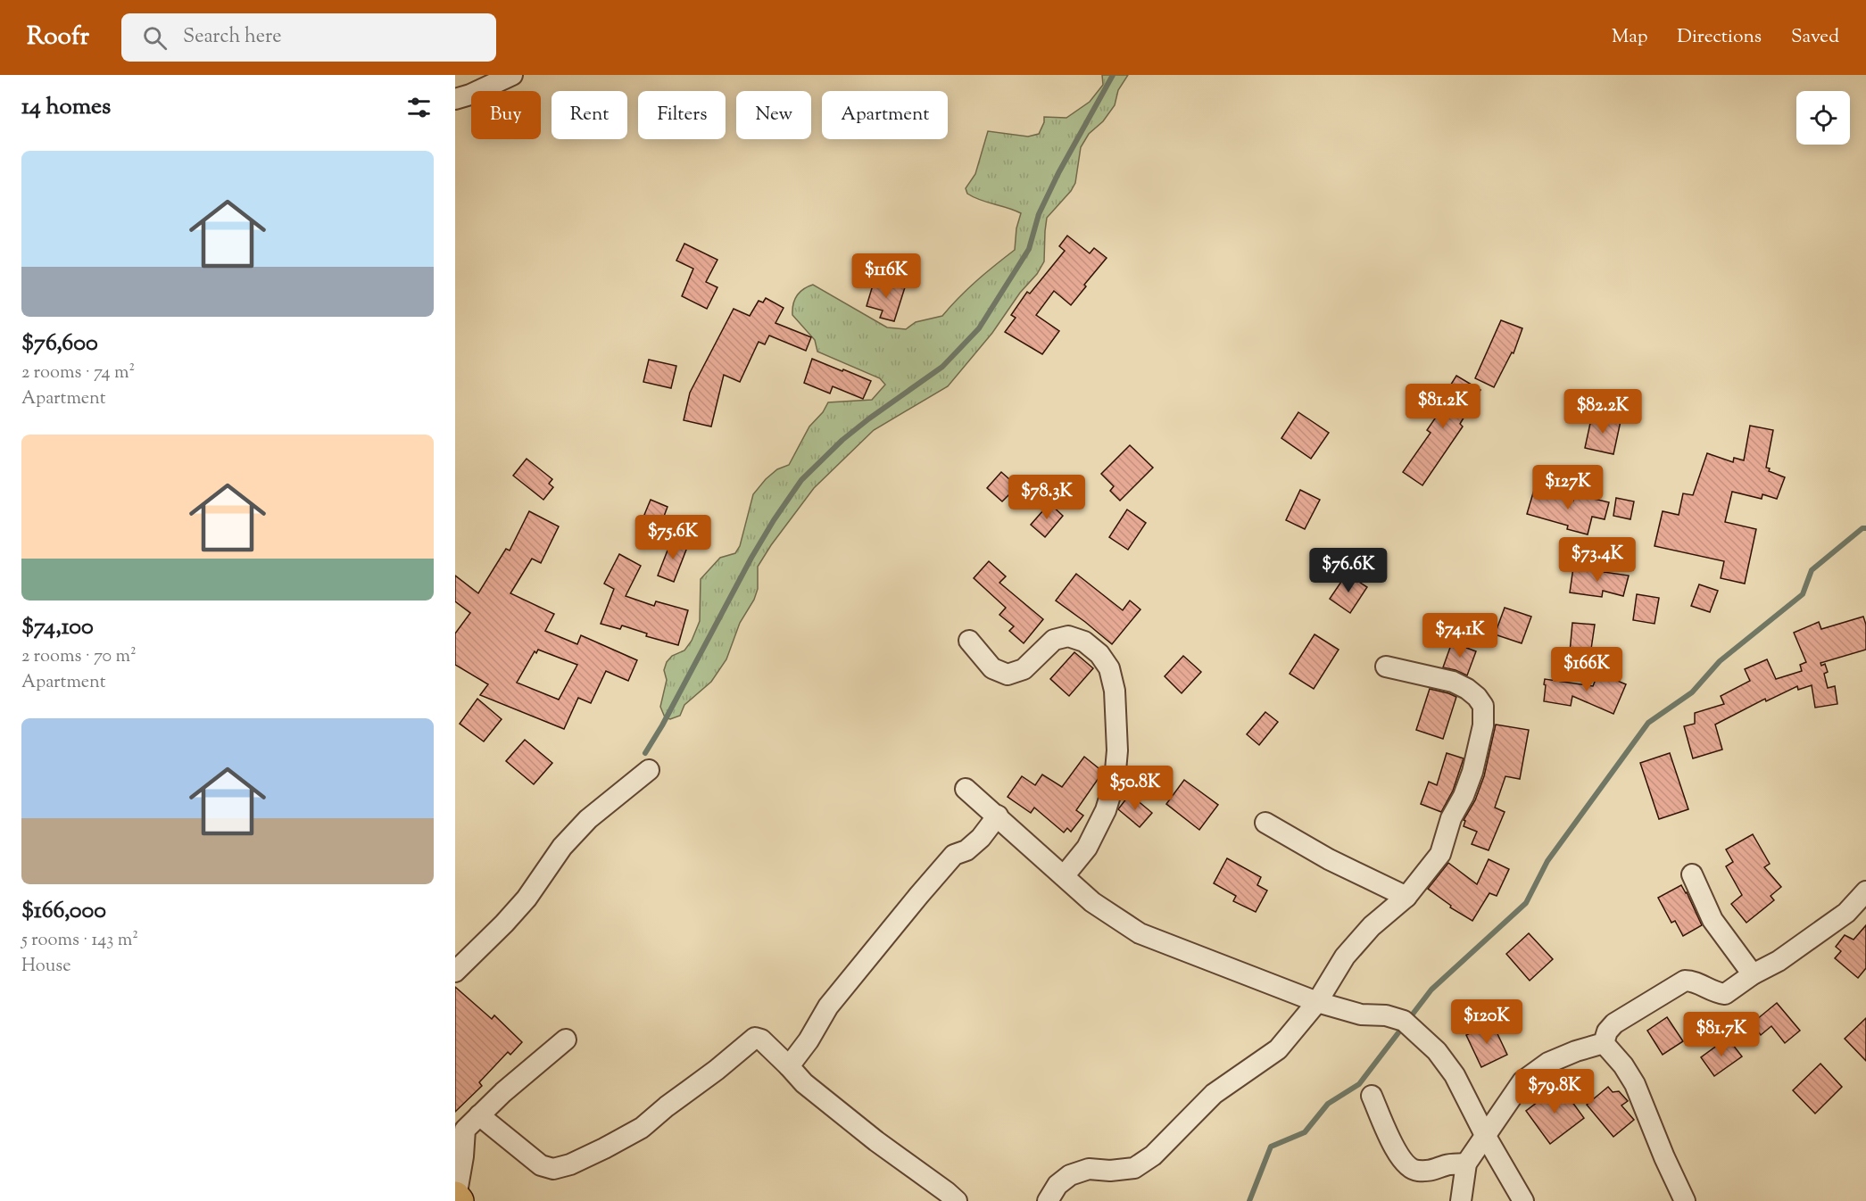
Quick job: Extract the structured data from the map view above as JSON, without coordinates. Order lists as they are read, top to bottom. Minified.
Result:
{"page":{"header":"Roofr","search":"Search here","nav":["Map","Directions","Saved"],"heading":"14 homes","chip":["Buy","Rent","Filters","New","Apartment"],"list":[{"name":"$76,600","note":"2 rooms · 74 m² · Apartment"},{"name":"$74,100","note":"2 rooms · 70 m² · Apartment"},{"name":"$166,000","note":"5 rooms · 143 m² · House"}],"price":["$116K","$81.2K","$82.2K","$127K","$78.3K","$75.6K","$73.4K","$76.6K","$74.1K","$166K","$50.8K","$120K","$81.7K","$79.8K"]}}
